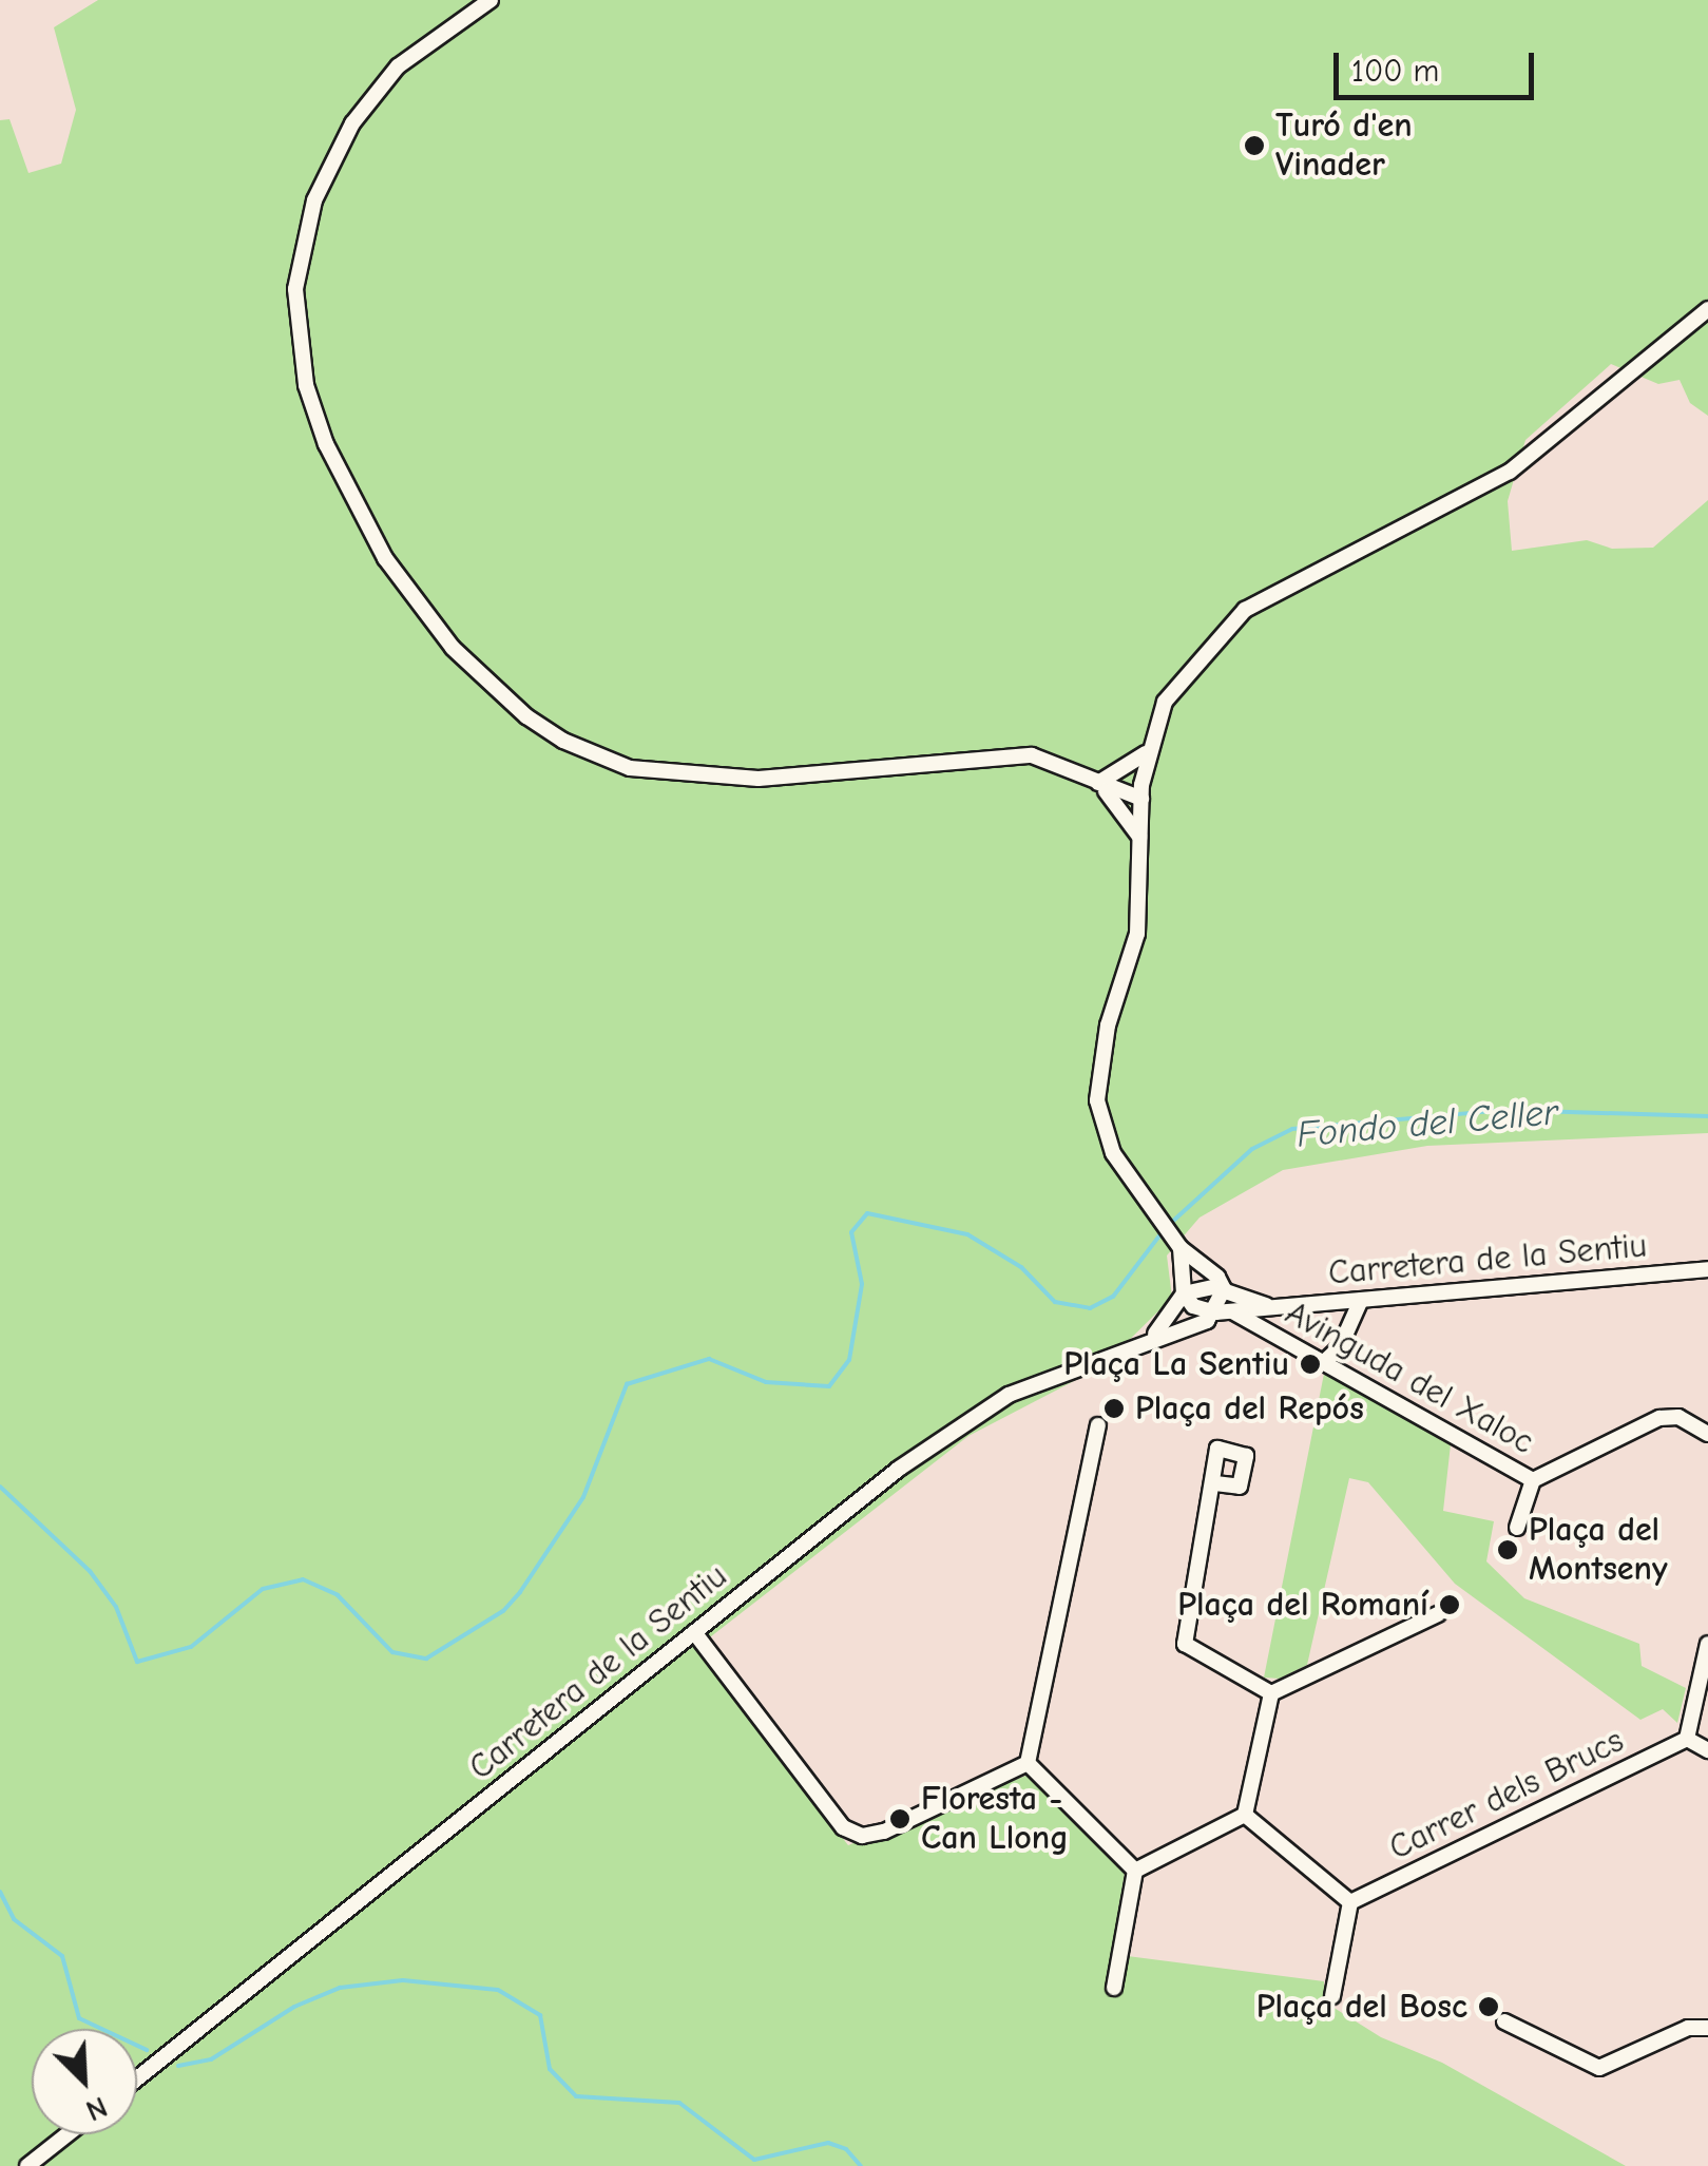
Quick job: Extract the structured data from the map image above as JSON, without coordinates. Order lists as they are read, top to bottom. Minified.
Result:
{"streets":{"street":["Carretera de la Sentiu","Avinguda del Xaloc","Carrer dels Brucs"]},"crossings":[["Carretera de la Sentiu","Avinguda del Xaloc"]],"water":["Fondo del Celler"],"places":["Turó d'en Vinader","Plaça La Sentiu","Plaça del Repós","Plaça del Montseny","Plaça del Romaní","Floresta - Can Llong","Plaça del Bosc"],"scale_bar":"100 m","north":"bottom right"}
